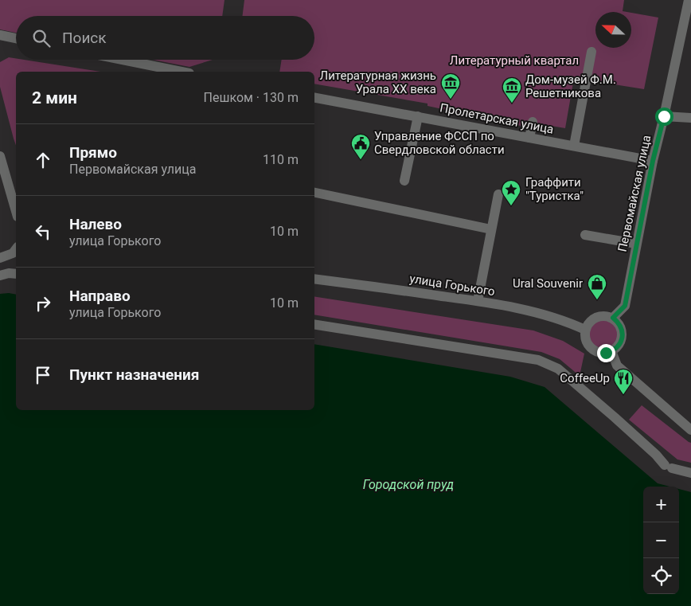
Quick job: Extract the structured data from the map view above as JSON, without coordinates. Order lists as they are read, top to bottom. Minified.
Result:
{"streets":{"street":["Пролетарская улица","Первомайская улица","улица Горького"]},"crossings":[["Пролетарская улица","Первомайская улица"],["Первомайская улица","улица Горького"]],"water":["Городской пруд"],"parks":["Литературный квартал"],"places":{"museum":["Литературная жизнь Урала XX века","Дом-музей Ф.М. Решетникова"],"public building":["Управление ФССП по Свердловской области"],"place":["Граффити \"Туристка\""],"shop":["Ural Souvenir"],"restaurant":["CoffeeUp"]},"north":"left","page":{"search":"Поиск","heading":["2 мин","Пешком · 130 m"],"list":[["Прямо","Первомайская улица","110 m"],["Налево","улица Горького","10 m"],["Направо","улица Горького","10 m"],"Пункт назначения"],"map_buttons":["+","−"]}}
